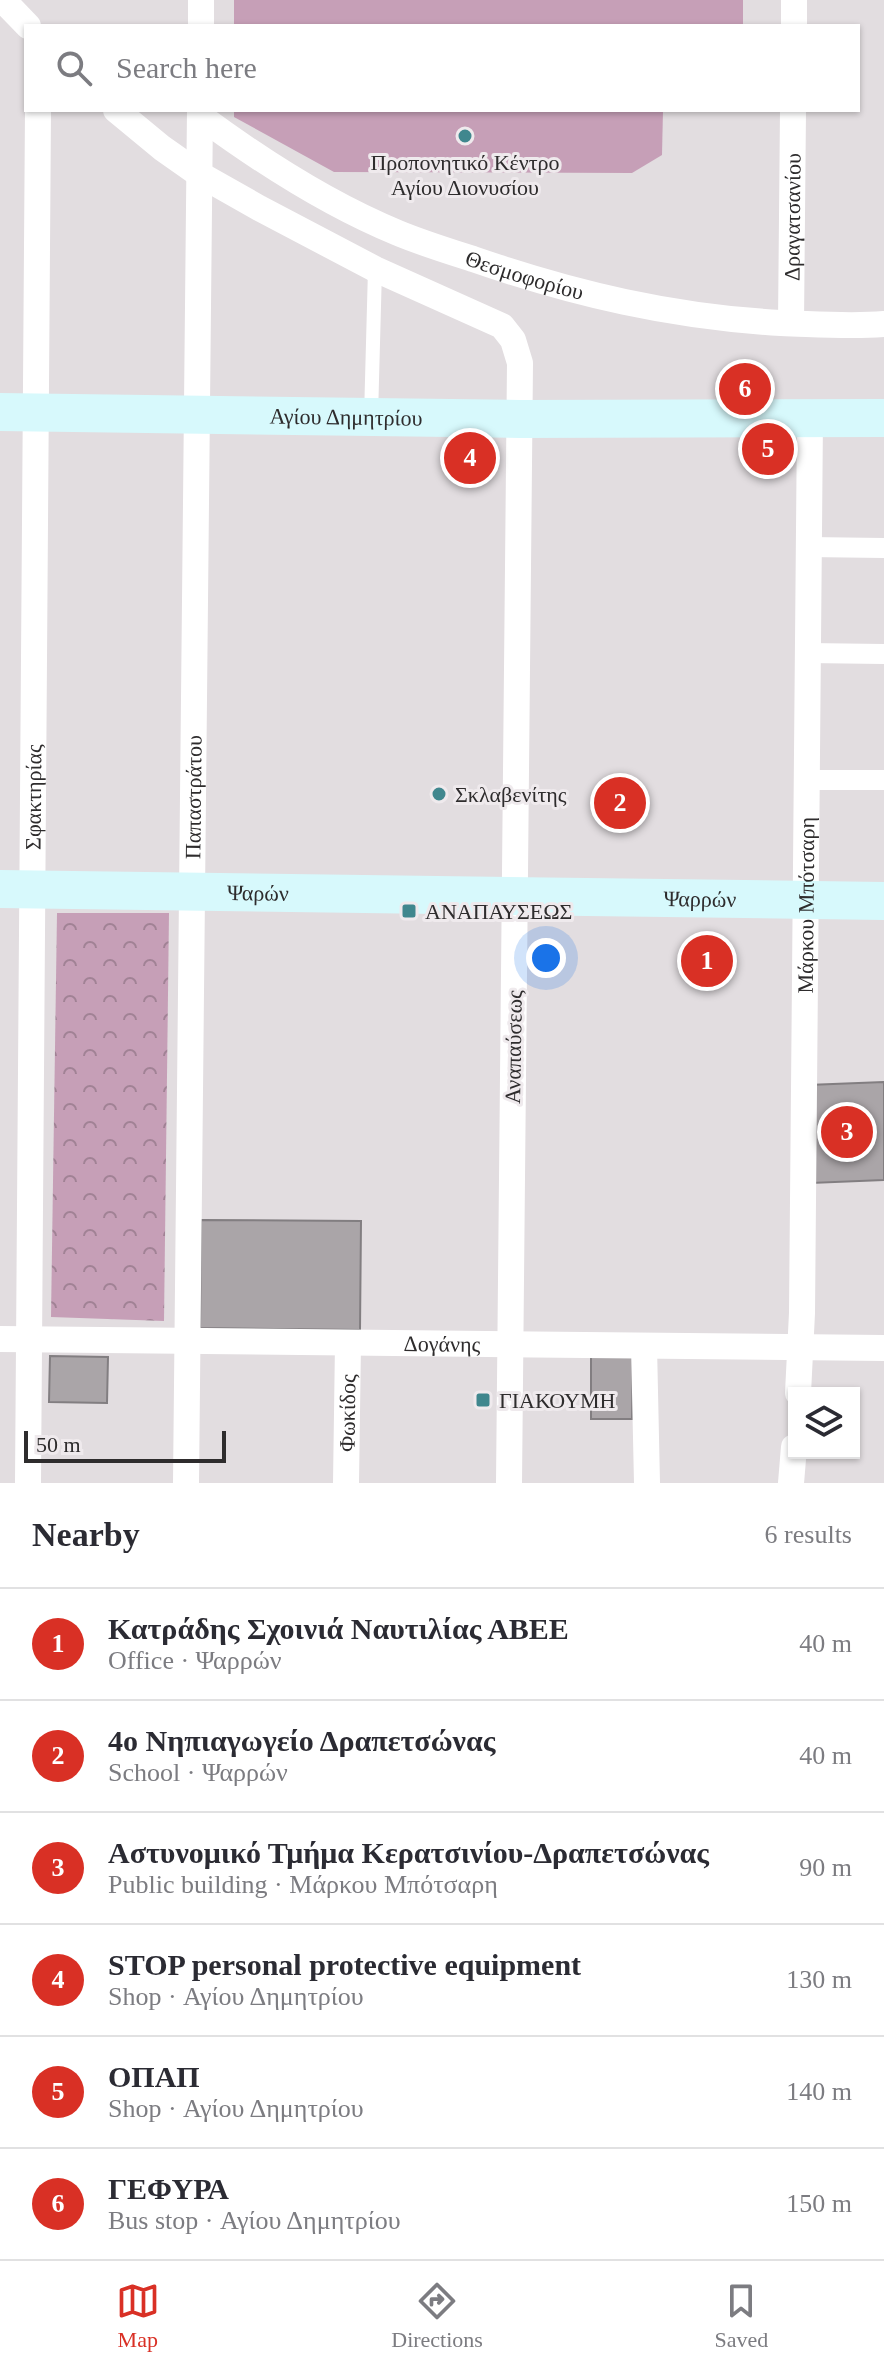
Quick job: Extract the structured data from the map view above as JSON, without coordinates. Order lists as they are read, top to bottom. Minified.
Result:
{"streets":{"main road":["Αγίου Δημητρίου","Ψαρών","Ψαρρών"],"street":["Δραγατσανίου","Θεσμοφορίου","Παπαστράτου","Σφακτηρίας","Μάρκου Μπότσαρη","Αναπαύσεως","Δογάνης","Φωκίδος"]},"crossings":[["Δραγατσανίου","Θεσμοφορίου"],["Θεσμοφορίου","Παπαστράτου"],["Αγίου Δημητρίου","Παπαστράτου"],["Αγίου Δημητρίου","Σφακτηρίας"],["Αγίου Δημητρίου","Μάρκου Μπότσαρη"],["Αγίου Δημητρίου","Αναπαύσεως"],["Παπαστράτου","Ψαρών"],["Παπαστράτου","Δογάνης"],["Σφακτηρίας","Ψαρών"],["Σφακτηρίας","Δογάνης"],["Ψαρών","Ψαρρών"],["Ψαρών","Αναπαύσεως"],["Ψαρρών","Μάρκου Μπότσαρη"],["Ψαρρών","Αναπαύσεως"],["Μάρκου Μπότσαρη","Δογάνης"],["Αναπαύσεως","Δογάνης"],["Δογάνης","Φωκίδος"]],"places":{"other":["Προπονητικό Κέντρο Αγίου Διονυσίου","Σκλαβενίτης"],"transit":["ΑΝΑΠΑΥΣΕΩΣ","ΓΙΑΚΟΥΜΗ"]},"scale_bar":"50 m","page":{"search":"Search here","pins":["6","5","4","2","1","3"],"scale":"50 m","heading":["Nearby","6 results"],"list":[{"mark":"1","name":"Κατράδης Σχοινιά Ναυτιλίας ΑΒΕΕ","note":"Office · Ψαρρών","value":"40 m"},{"mark":"2","name":"4ο Νηπιαγωγείο Δραπετσώνας","note":"School · Ψαρρών","value":"40 m"},{"mark":"3","name":"Αστυνομικό Τμήμα Κερατσινίου-Δραπετσώνας","note":"Public building · Μάρκου Μπότσαρη","value":"90 m"},{"mark":"4","name":"STOP personal protective equipment","note":"Shop · Αγίου Δημητρίου","value":"130 m"},{"mark":"5","name":"ΟΠΑΠ","note":"Shop · Αγίου Δημητρίου","value":"140 m"},{"mark":"6","name":"ΓΕΦΥΡΑ","note":"Bus stop · Αγίου Δημητρίου","value":"150 m"}],"nav":["Map","Directions","Saved"]}}
